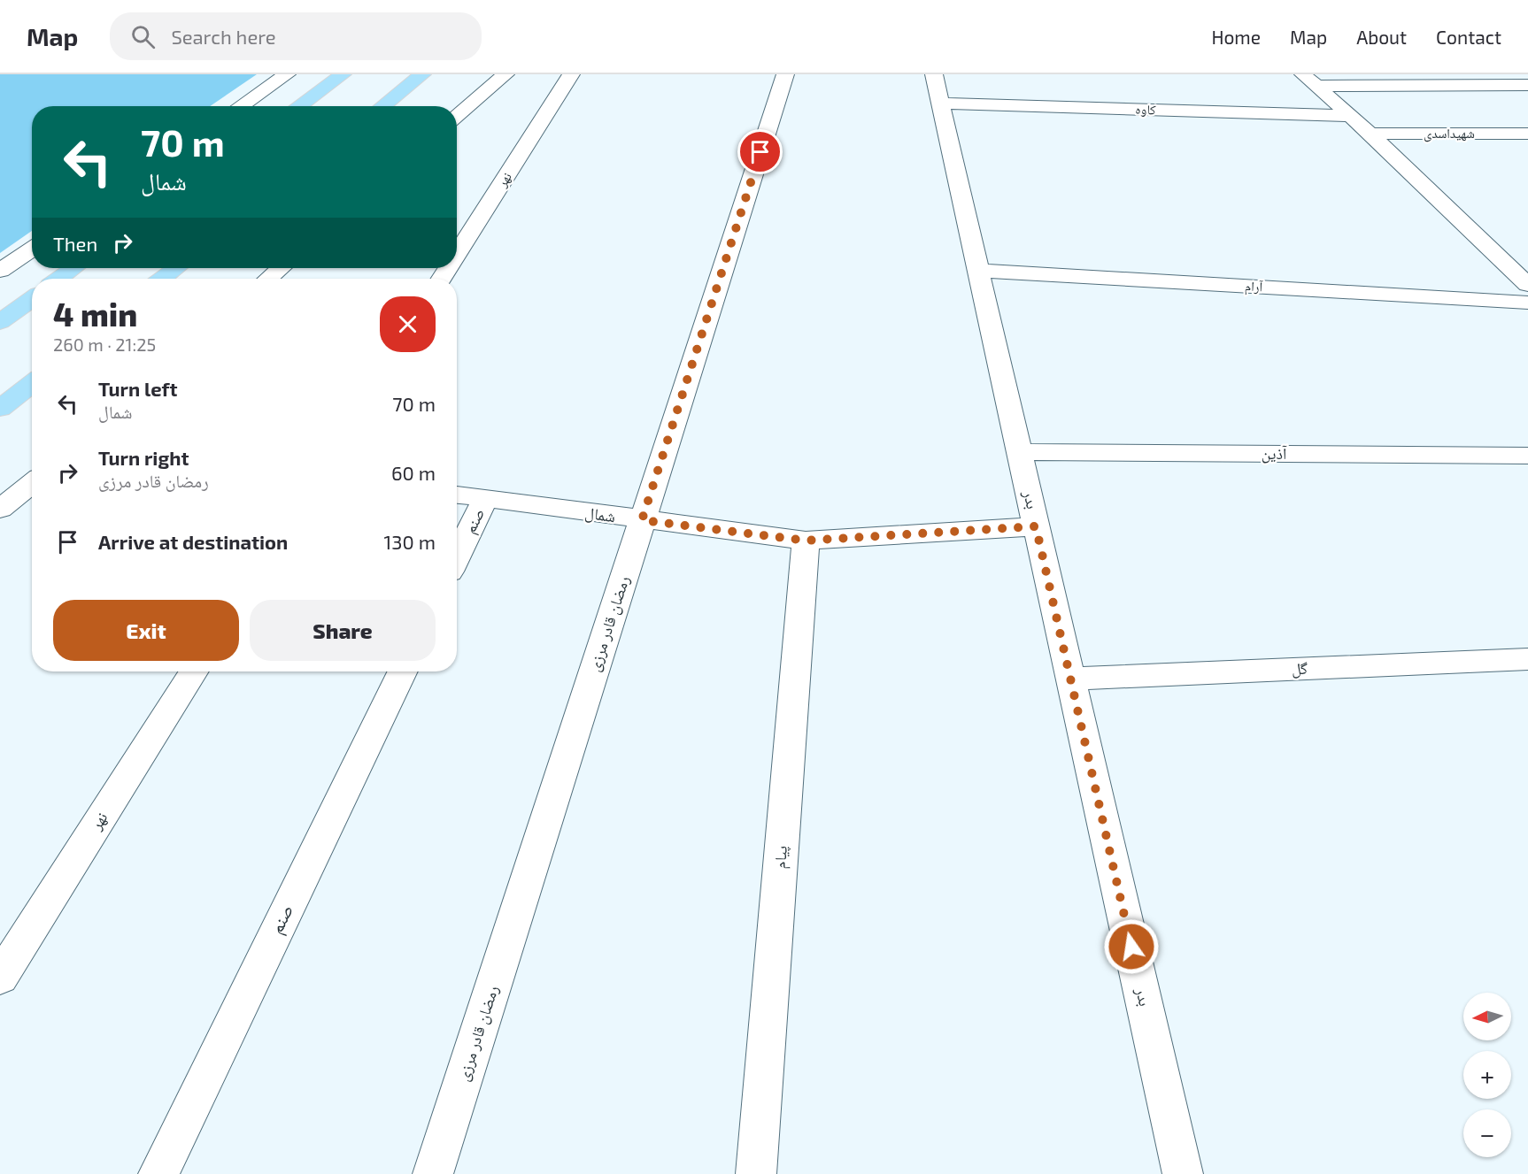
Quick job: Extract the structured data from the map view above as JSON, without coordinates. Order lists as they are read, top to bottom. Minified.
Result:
{"streets":{"street":["کاوه","شهیداسدی","نهر","آرام","آذین","بدر","شمال","صنم","رمضان قادر مرزی","گل","پیام"]},"crossings":[["کاوه","بدر"],["آرام","بدر"],["آذین","بدر"],["بدر","شمال"],["بدر","گل"],["شمال","صنم"],["شمال","رمضان قادر مرزی"],["شمال","پیام"]],"north":"left","page":{"header":"Map","search":"Search here","nav":["Home","Map","About","Contact"],"turn":["70 m","شمال"],"then":"Then","heading":["4 min","260 m · 21:25"],"list":[{"name":"Turn left","note":"شمال","value":"70 m"},{"name":"Turn right","note":"رمضان قادر مرزی","value":"60 m"},{"name":"Arrive at destination","value":"130 m"}],"buttons":["Exit","Share"],"map_buttons":["+","−"]}}
